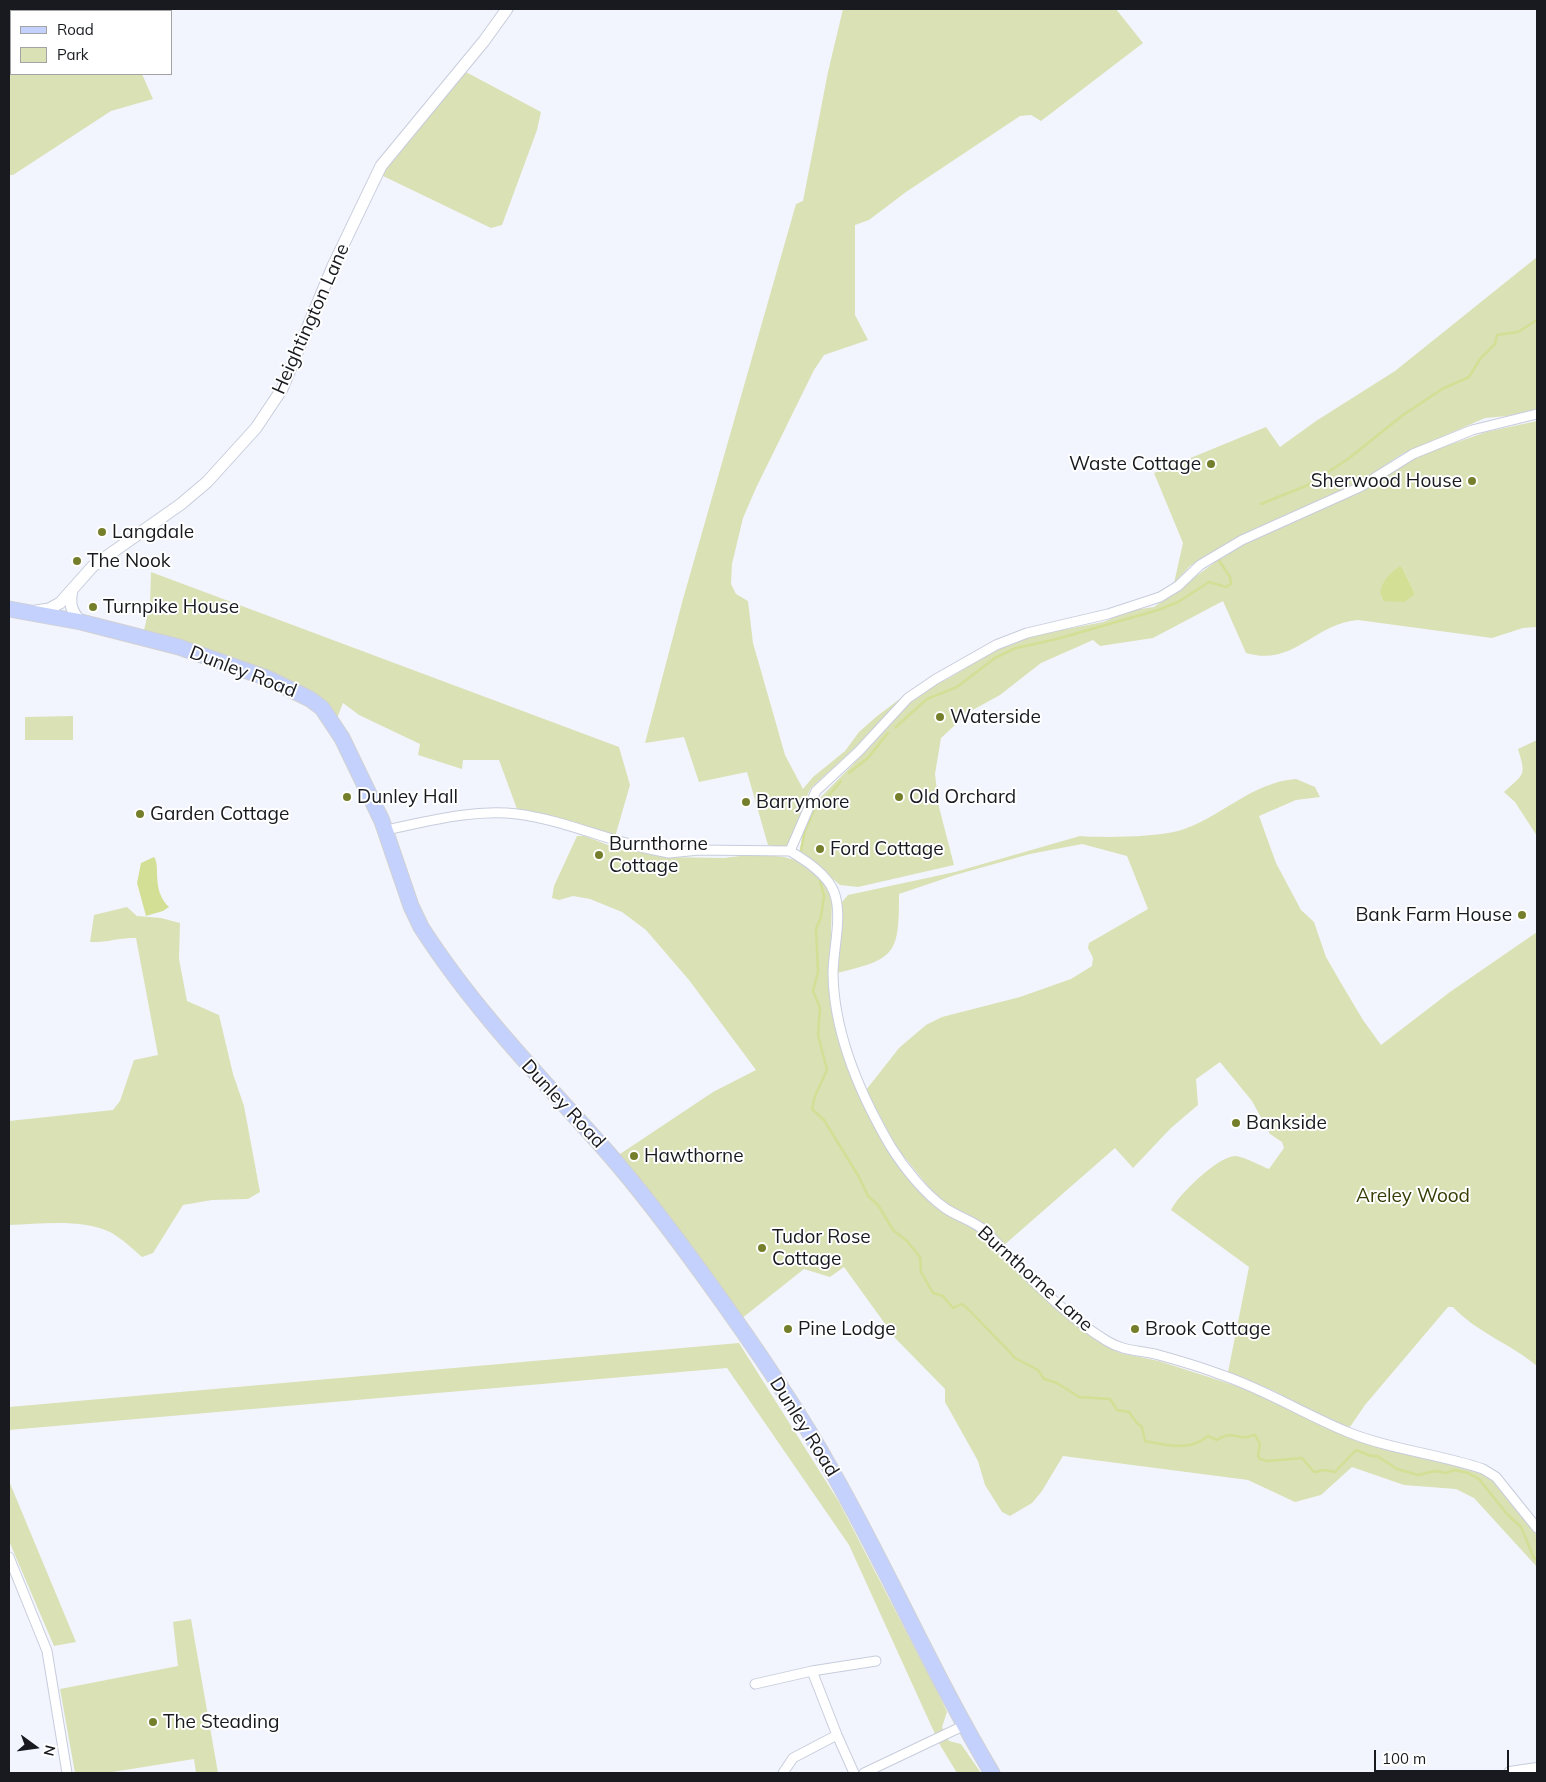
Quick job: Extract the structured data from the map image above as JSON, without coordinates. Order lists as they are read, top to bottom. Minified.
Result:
{"streets":{"main road":["Dunley Road"],"street":["Heightington Lane","Burnthorne Lane"]},"crossings":[["Heightington Lane","Dunley Road"]],"parks":["Areley Wood"],"places":["Waste Cottage","Sherwood House","Langdale","The Nook","Turnpike House","Waterside","Dunley Hall","Old Orchard","Barrymore","Garden Cottage","Ford Cottage","Burnthorne Cottage","Bank Farm House","Bankside","Hawthorne","Tudor Rose Cottage","Pine Lodge","Brook Cottage","The Steading"],"legend":["Road","Park"],"scale_bar":"100 m","north":"right"}
